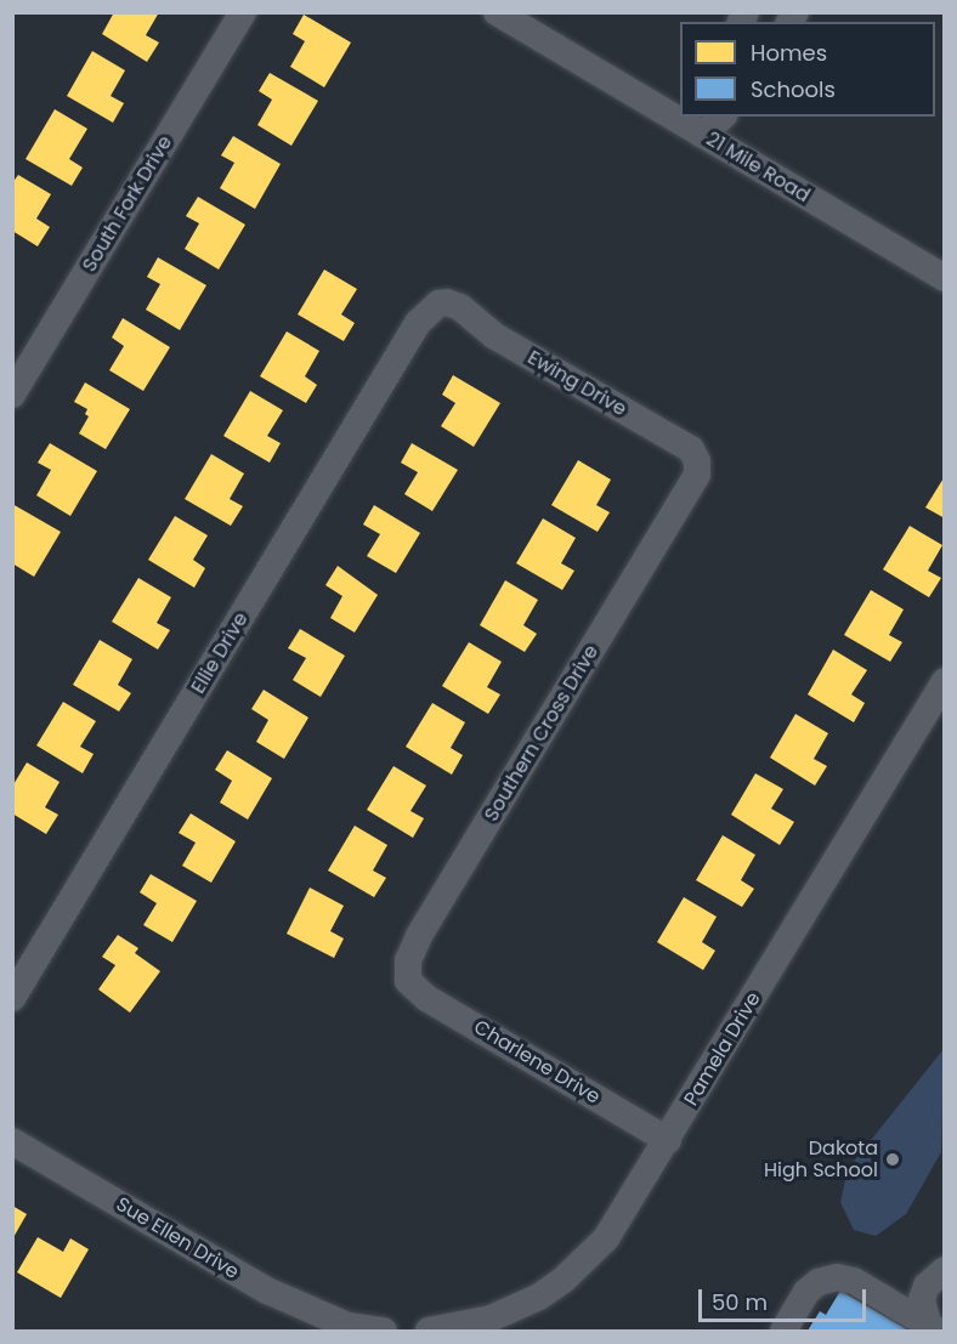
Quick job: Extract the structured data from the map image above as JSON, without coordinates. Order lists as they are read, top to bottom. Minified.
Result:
{"streets":{"street":["21 Mile Road","South Fork Drive","Ewing Drive","Ellie Drive","Southern Cross Drive","Pamela Drive","Charlene Drive","Sue Ellen Drive"]},"crossings":[["Ewing Drive","Ellie Drive"],["Ewing Drive","Southern Cross Drive"],["Southern Cross Drive","Charlene Drive"],["Pamela Drive","Charlene Drive"]],"places":["Dakota High School"],"legend":["Homes","Schools"],"scale_bar":"50 m"}
